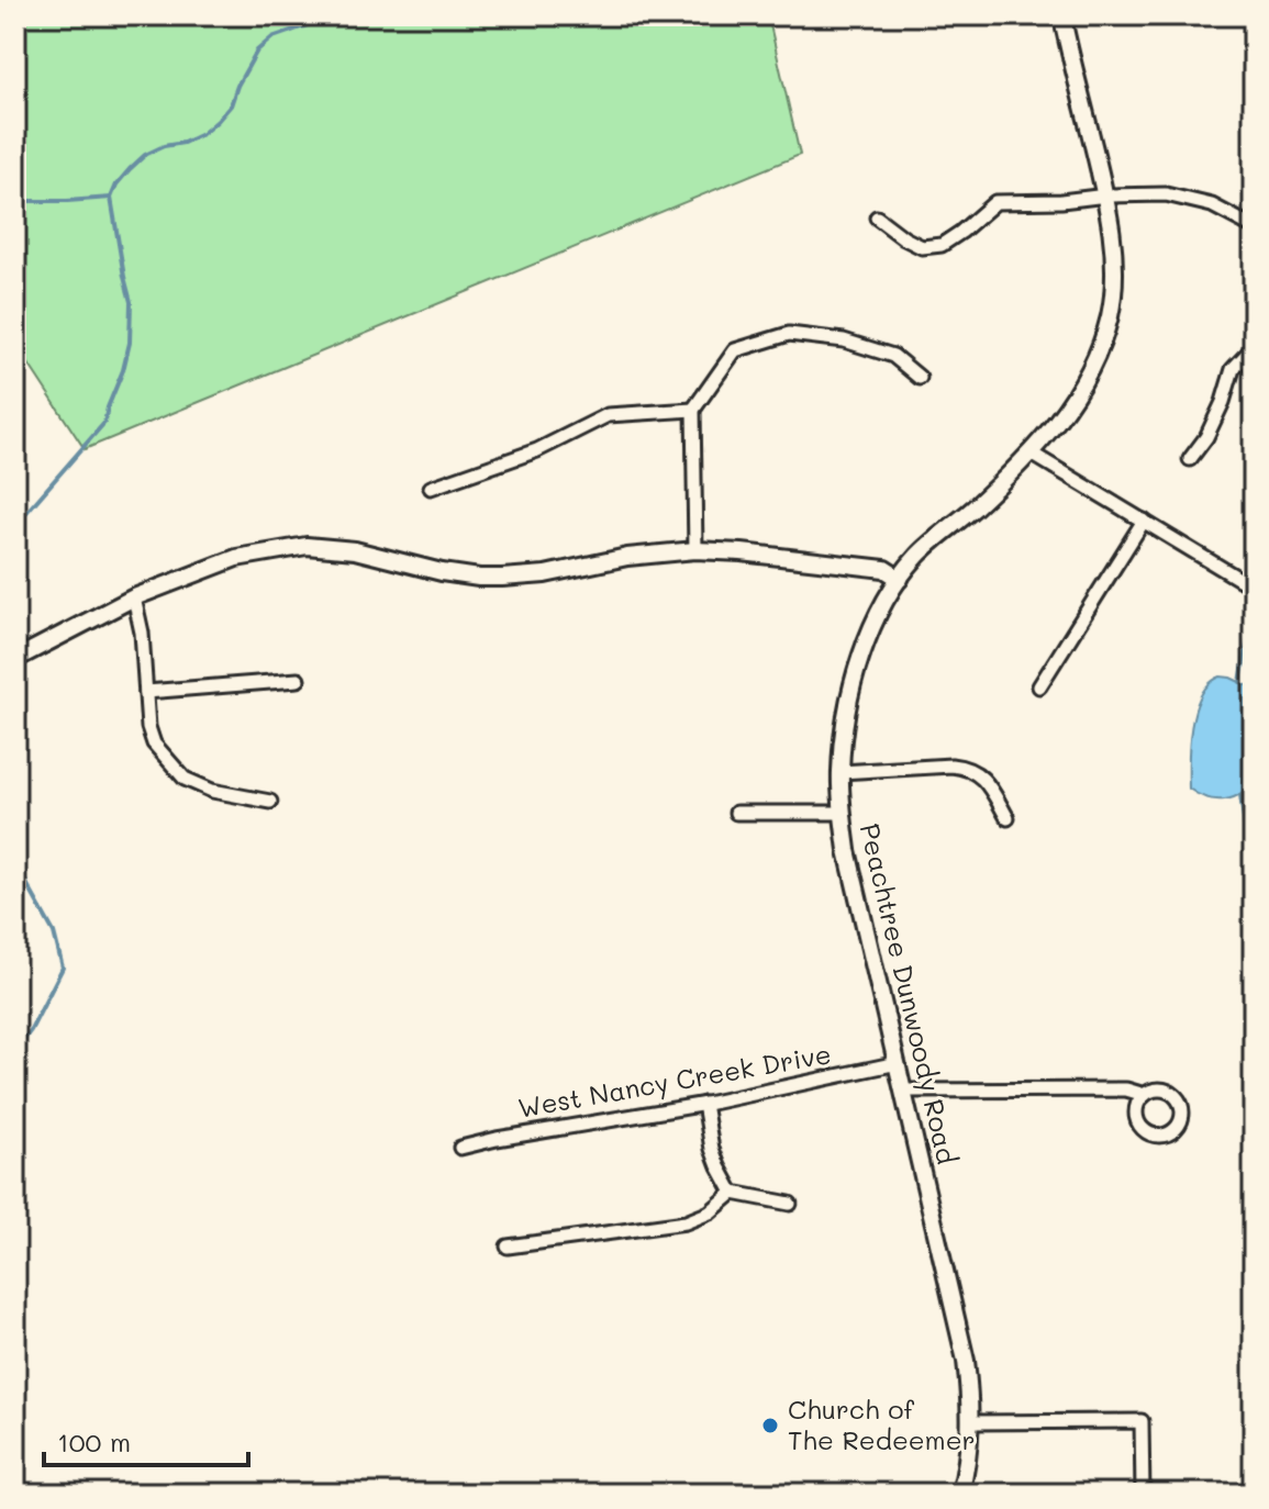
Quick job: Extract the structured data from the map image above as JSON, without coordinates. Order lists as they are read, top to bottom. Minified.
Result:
{"streets":{"main road":["Peachtree Dunwoody Road"],"street":["West Nancy Creek Drive"]},"crossings":[["Peachtree Dunwoody Road","West Nancy Creek Drive"]],"places":["Church of The Redeemer"],"scale_bar":"100 m"}
